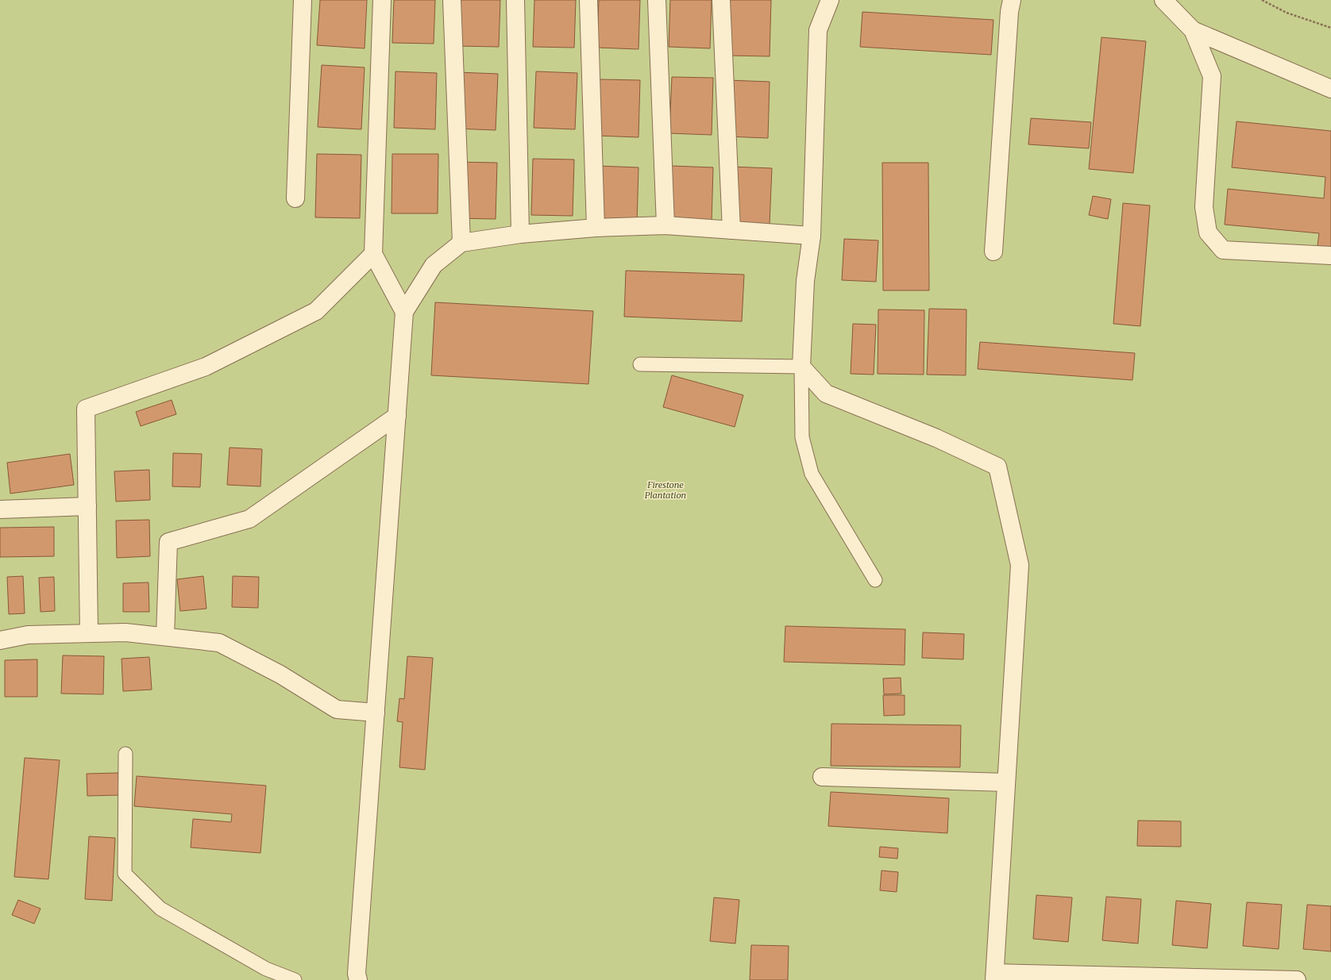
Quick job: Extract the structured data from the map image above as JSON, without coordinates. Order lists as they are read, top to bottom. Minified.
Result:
{"parks":["Firestone Plantation"]}
